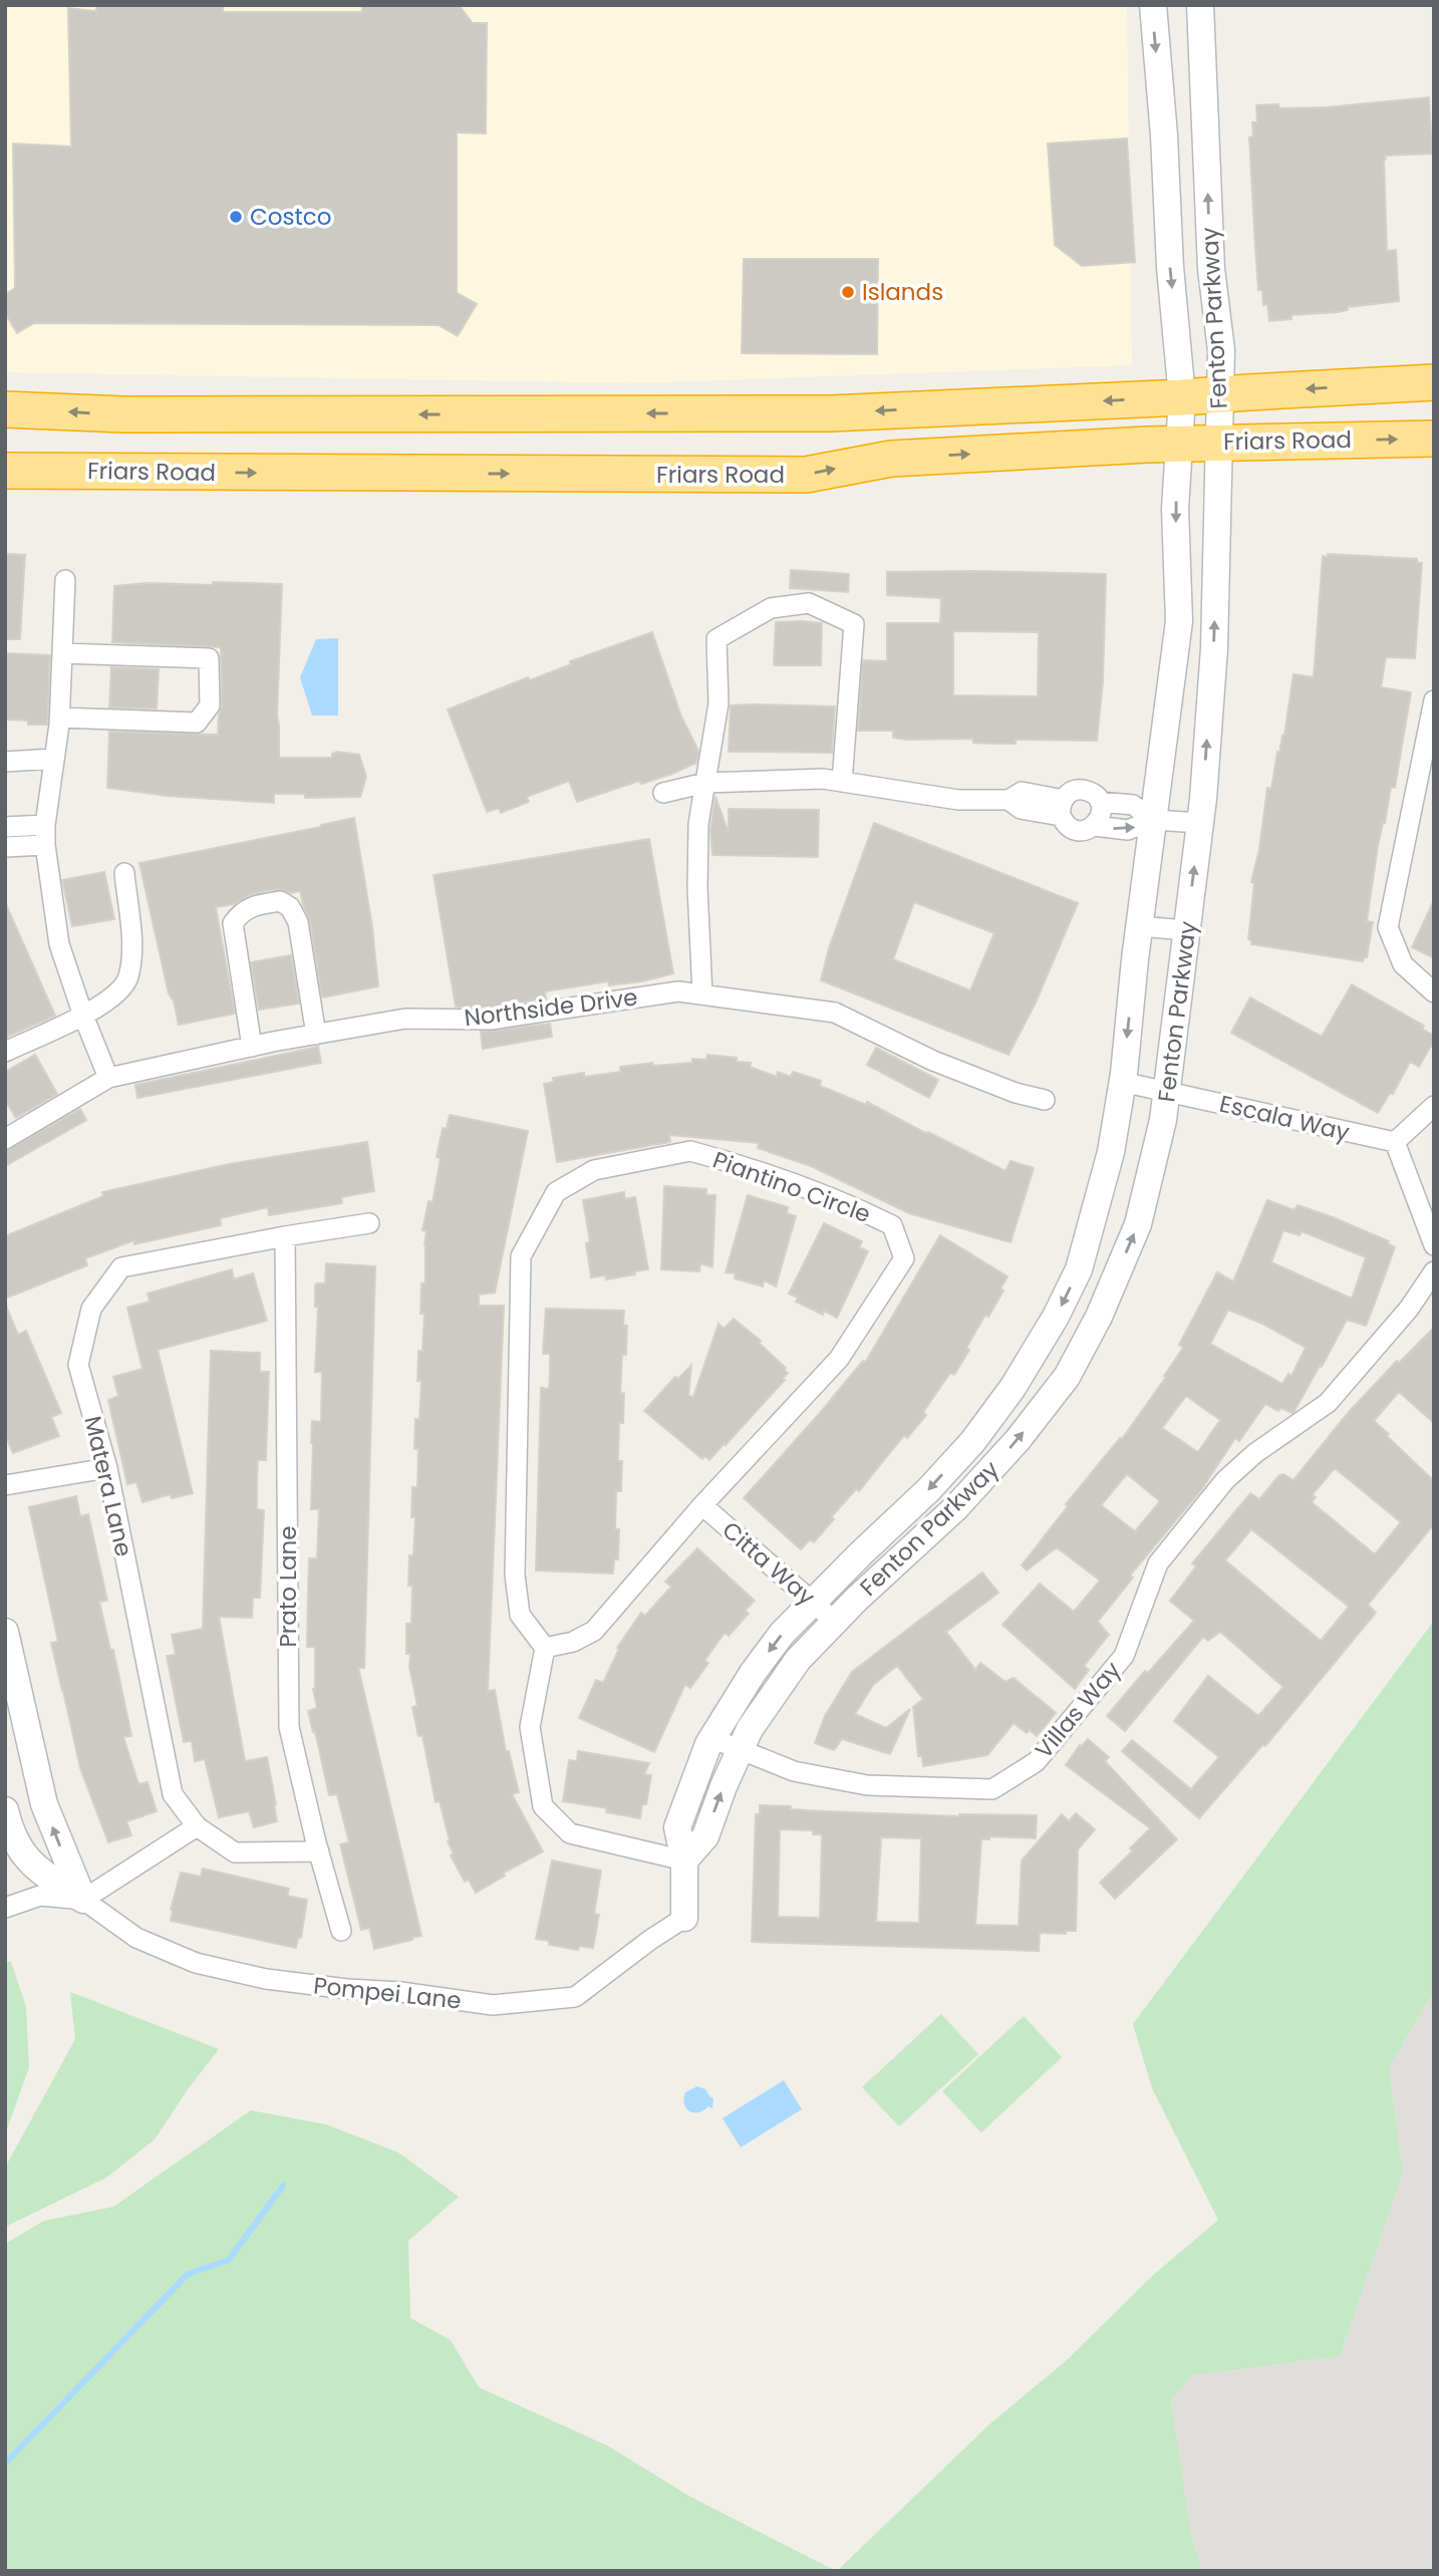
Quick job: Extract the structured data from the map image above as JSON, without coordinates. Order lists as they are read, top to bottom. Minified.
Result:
{"streets":{"highway":["Friars Road"],"street":["Fenton Parkway","Northside Drive","Escala Way","Piantino Circle","Matera Lane","Citta Way","Prato Lane","Villas Way","Pompei Lane"]},"crossings":[["Fenton Parkway","Friars Road"],["Fenton Parkway","Escala Way"],["Fenton Parkway","Citta Way"],["Fenton Parkway","Villas Way"],["Fenton Parkway","Pompei Lane"],["Piantino Circle","Citta Way"],["Matera Lane","Prato Lane"]],"places":["Costco","Islands"]}
